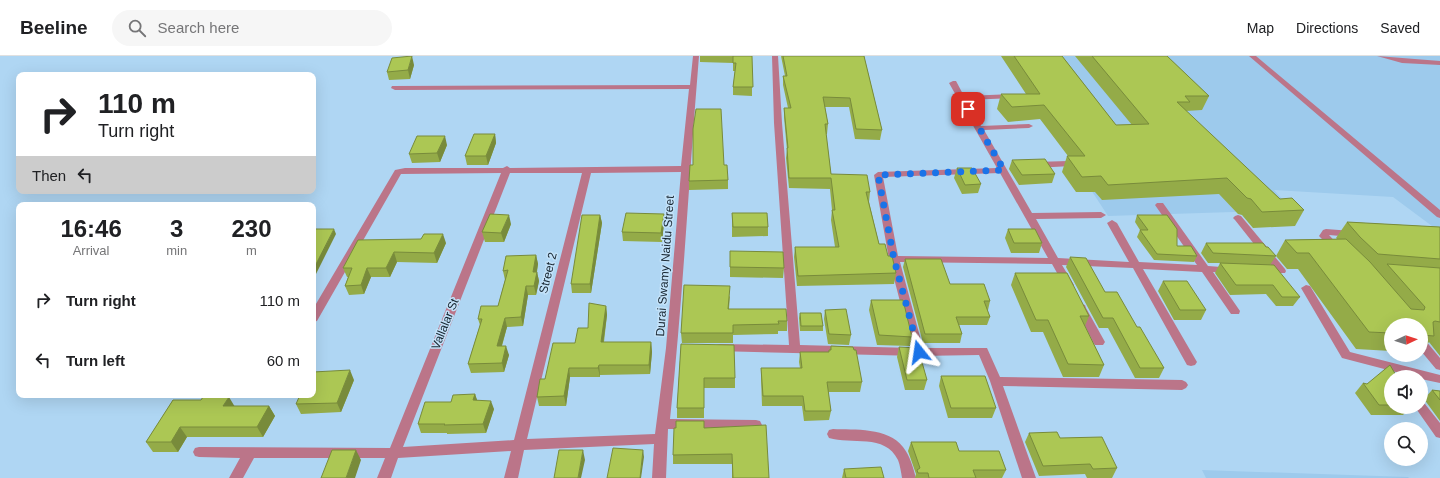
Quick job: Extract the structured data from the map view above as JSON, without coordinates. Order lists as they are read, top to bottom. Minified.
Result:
{"streets":{"street":["Durai Swamy Naidu Street","Street 2","Vallalar St"]},"north":"right","page":{"header":"Beeline","search":"Search here","nav":["Map","Directions","Saved"],"turn":["110 m","Turn right"],"then":"Then","eta":["16:46","Arrival","3","min","230","m"],"list":[{"name":"Turn right","value":"110 m"},{"name":"Turn left","value":"60 m"}]}}
